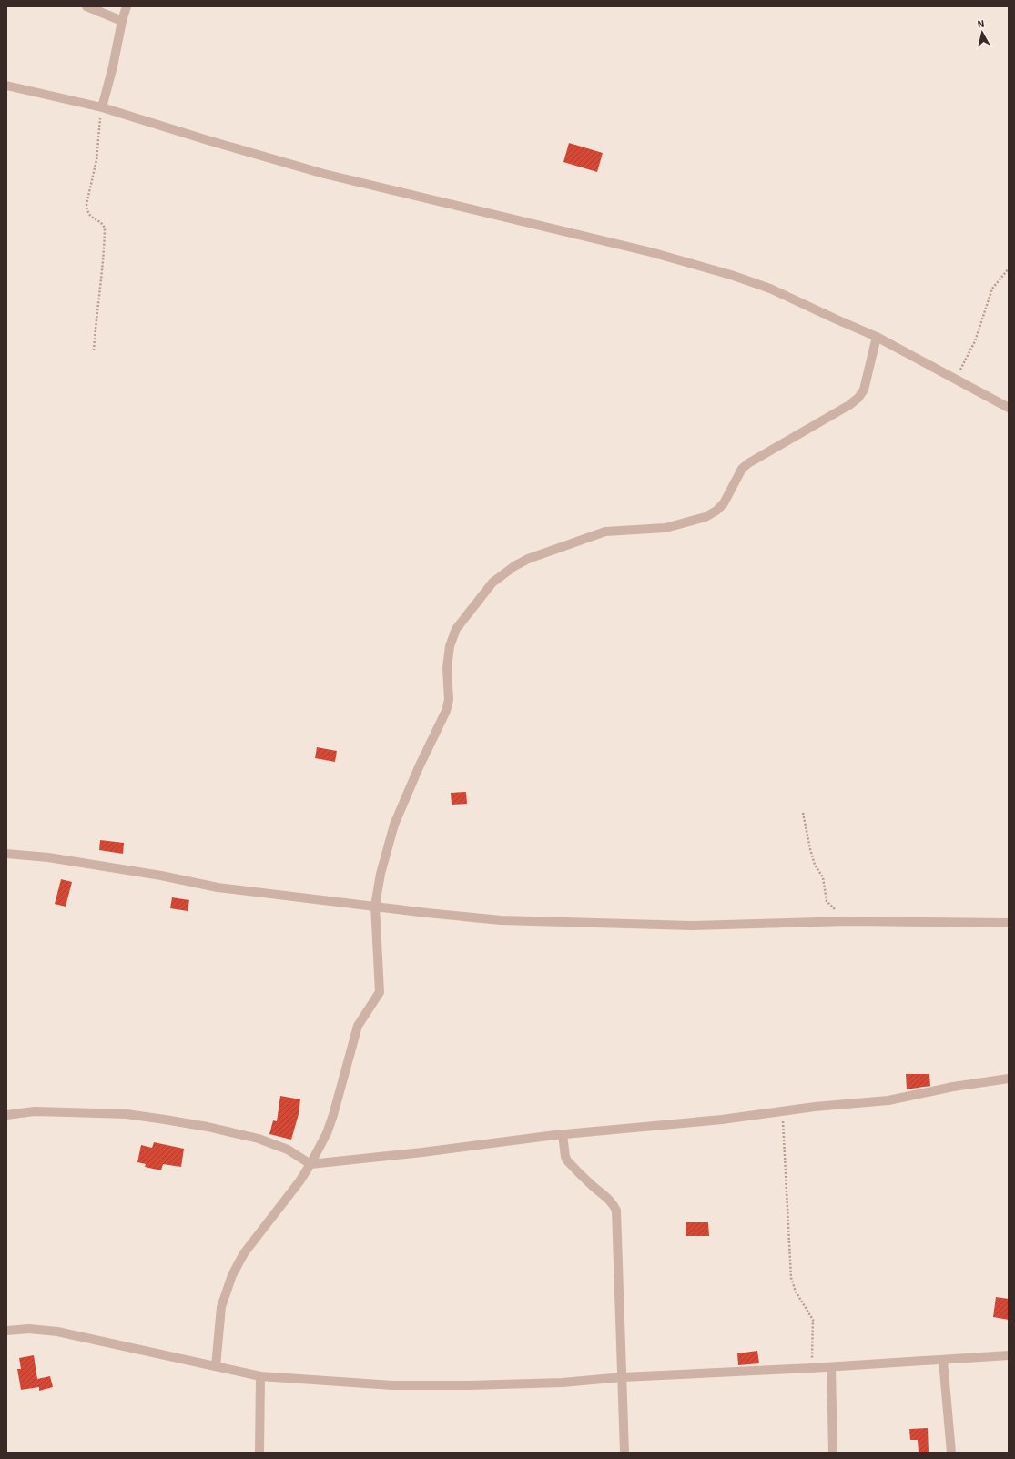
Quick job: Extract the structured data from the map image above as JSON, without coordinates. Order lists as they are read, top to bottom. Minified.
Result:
{"north":"top"}
